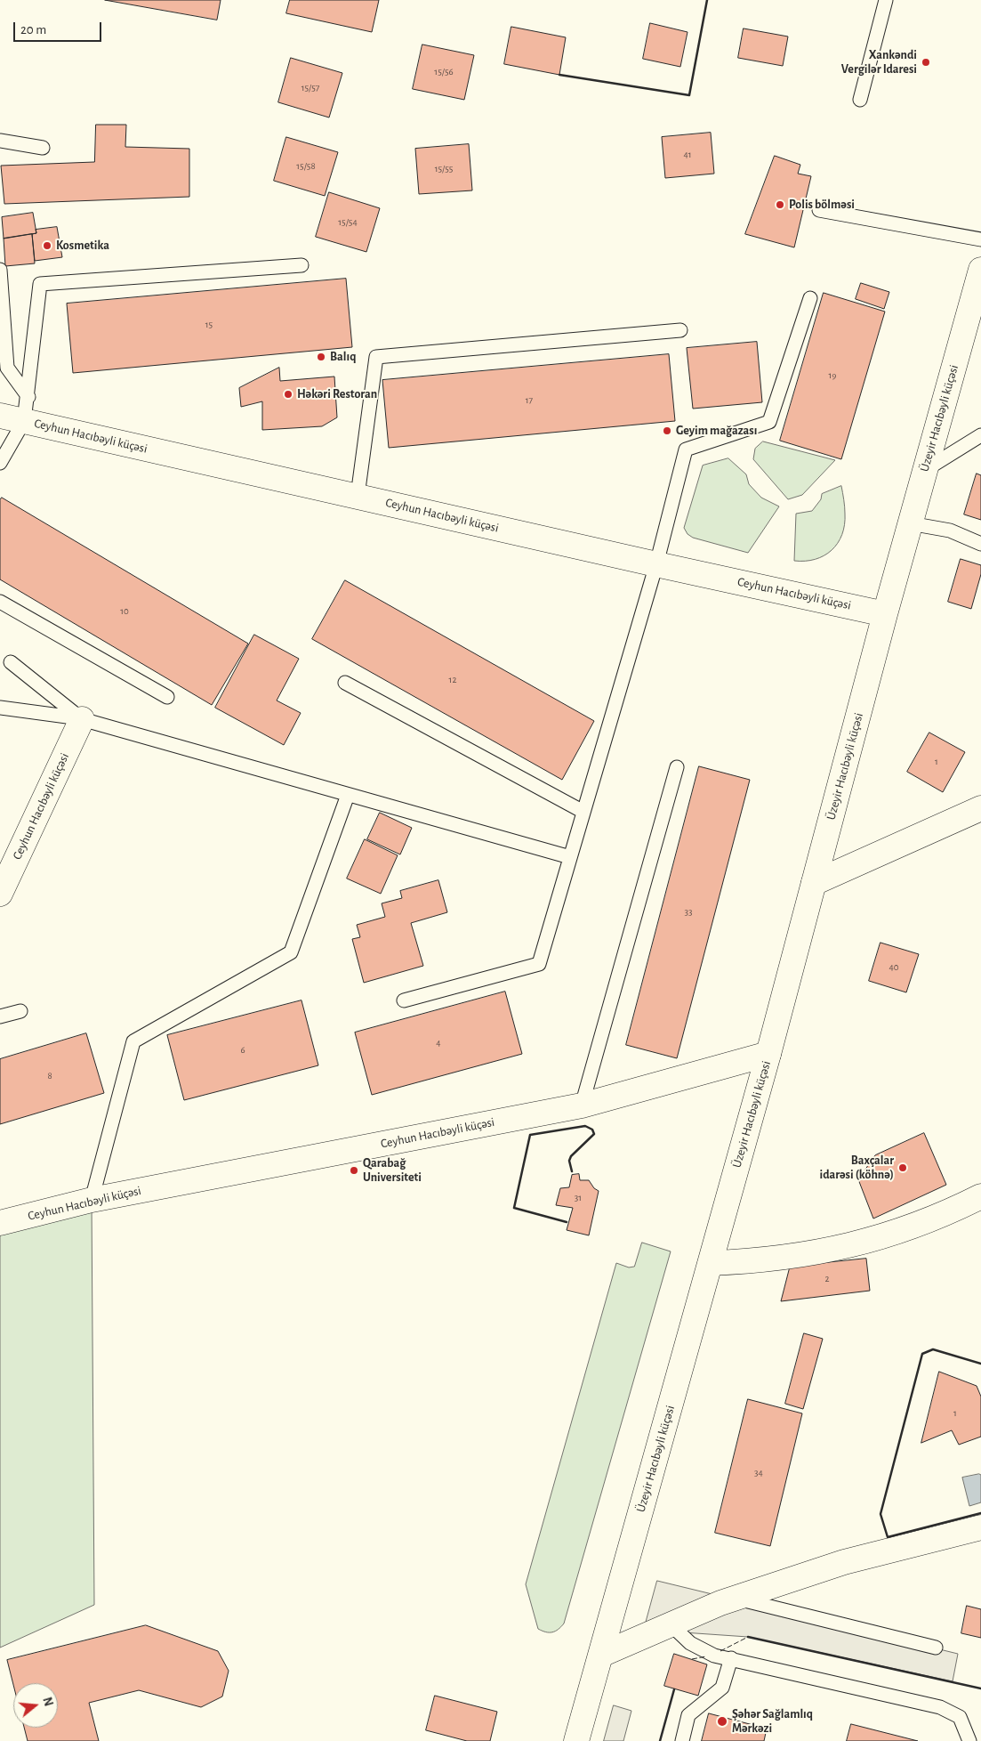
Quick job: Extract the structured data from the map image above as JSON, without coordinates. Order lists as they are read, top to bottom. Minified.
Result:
{"streets":{"street":["Üzeyir Hacıbəyli küçəsi","Ceyhun Hacıbəyli küçəsi"]},"crossings":[["Üzeyir Hacıbəyli küçəsi","Ceyhun Hacıbəyli küçəsi"]],"places":["Xankəndi Vergilər Idaresi","Polis bölməsi","Kosmetika","Balıq","Həkəri Restoran","Geyim mağazası","Baxçalar idarəsi (köhnə)","Qarabağ Universiteti","Şəhər Sağlamlıq Mərkəzi"],"house_numbers":["15/56","15/57","41","15/58","15/55","15/54","15","19","17","10","12","1","33","40","4","6","8","31","2","1","34"],"scale_bar":"20 m","north":"right"}
